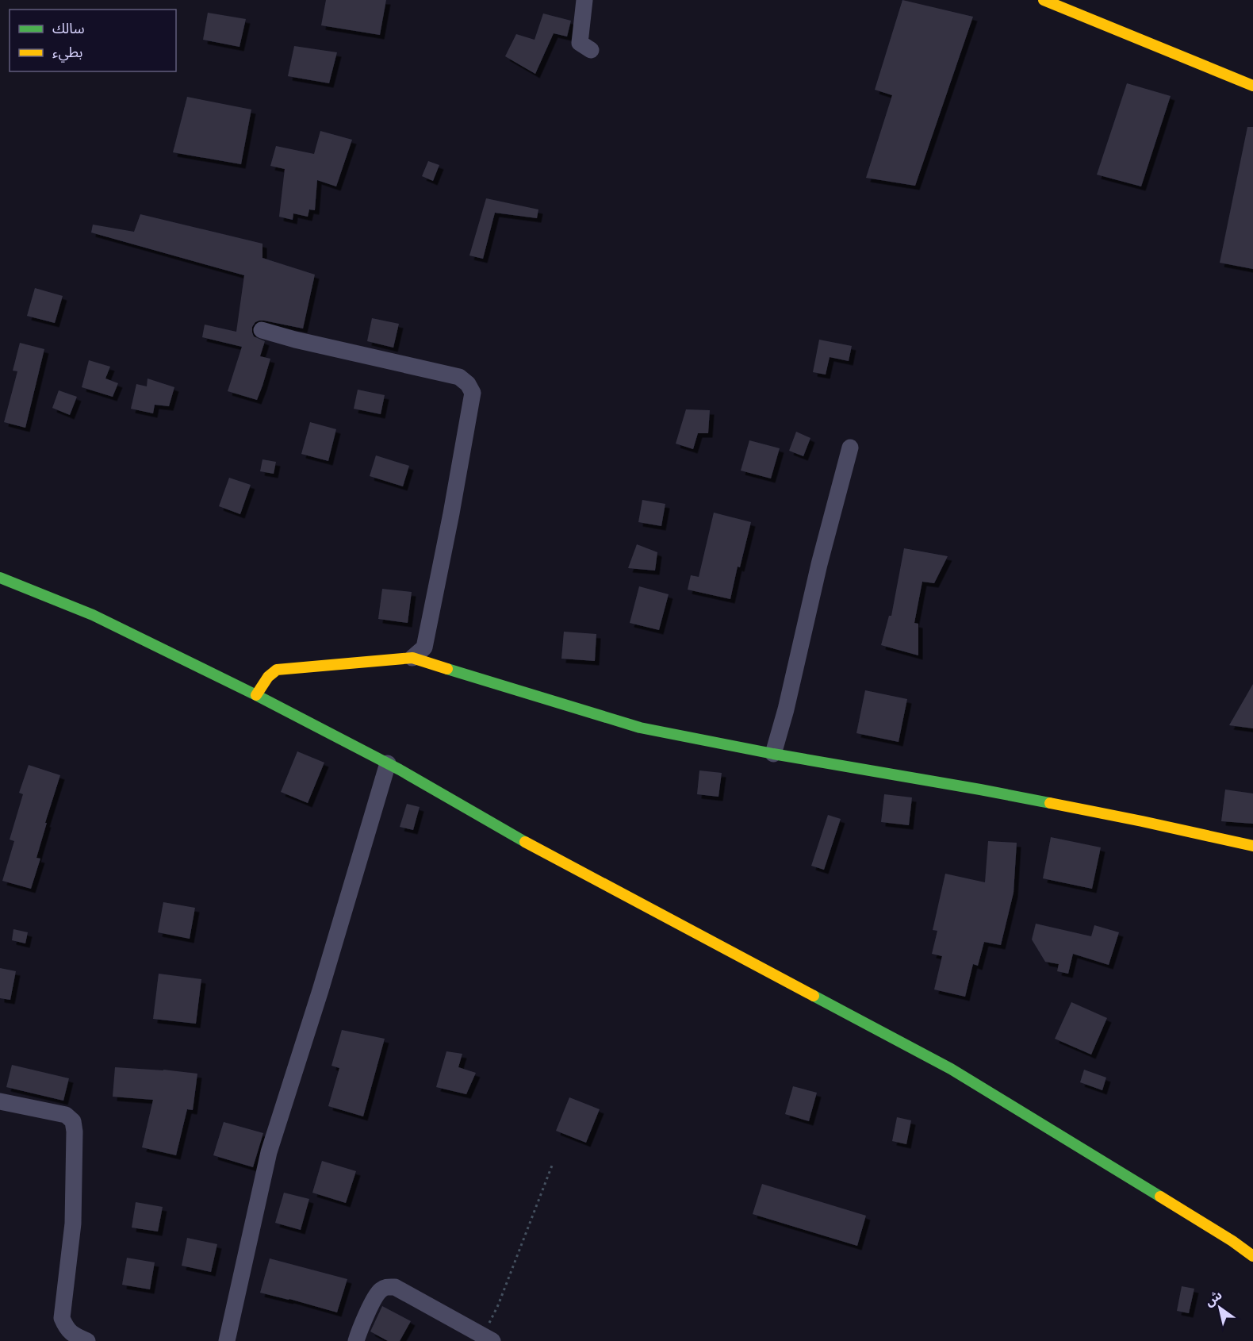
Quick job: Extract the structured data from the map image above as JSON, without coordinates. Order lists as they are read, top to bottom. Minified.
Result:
{"legend":["سالك","بطيء"],"north":"top left"}
